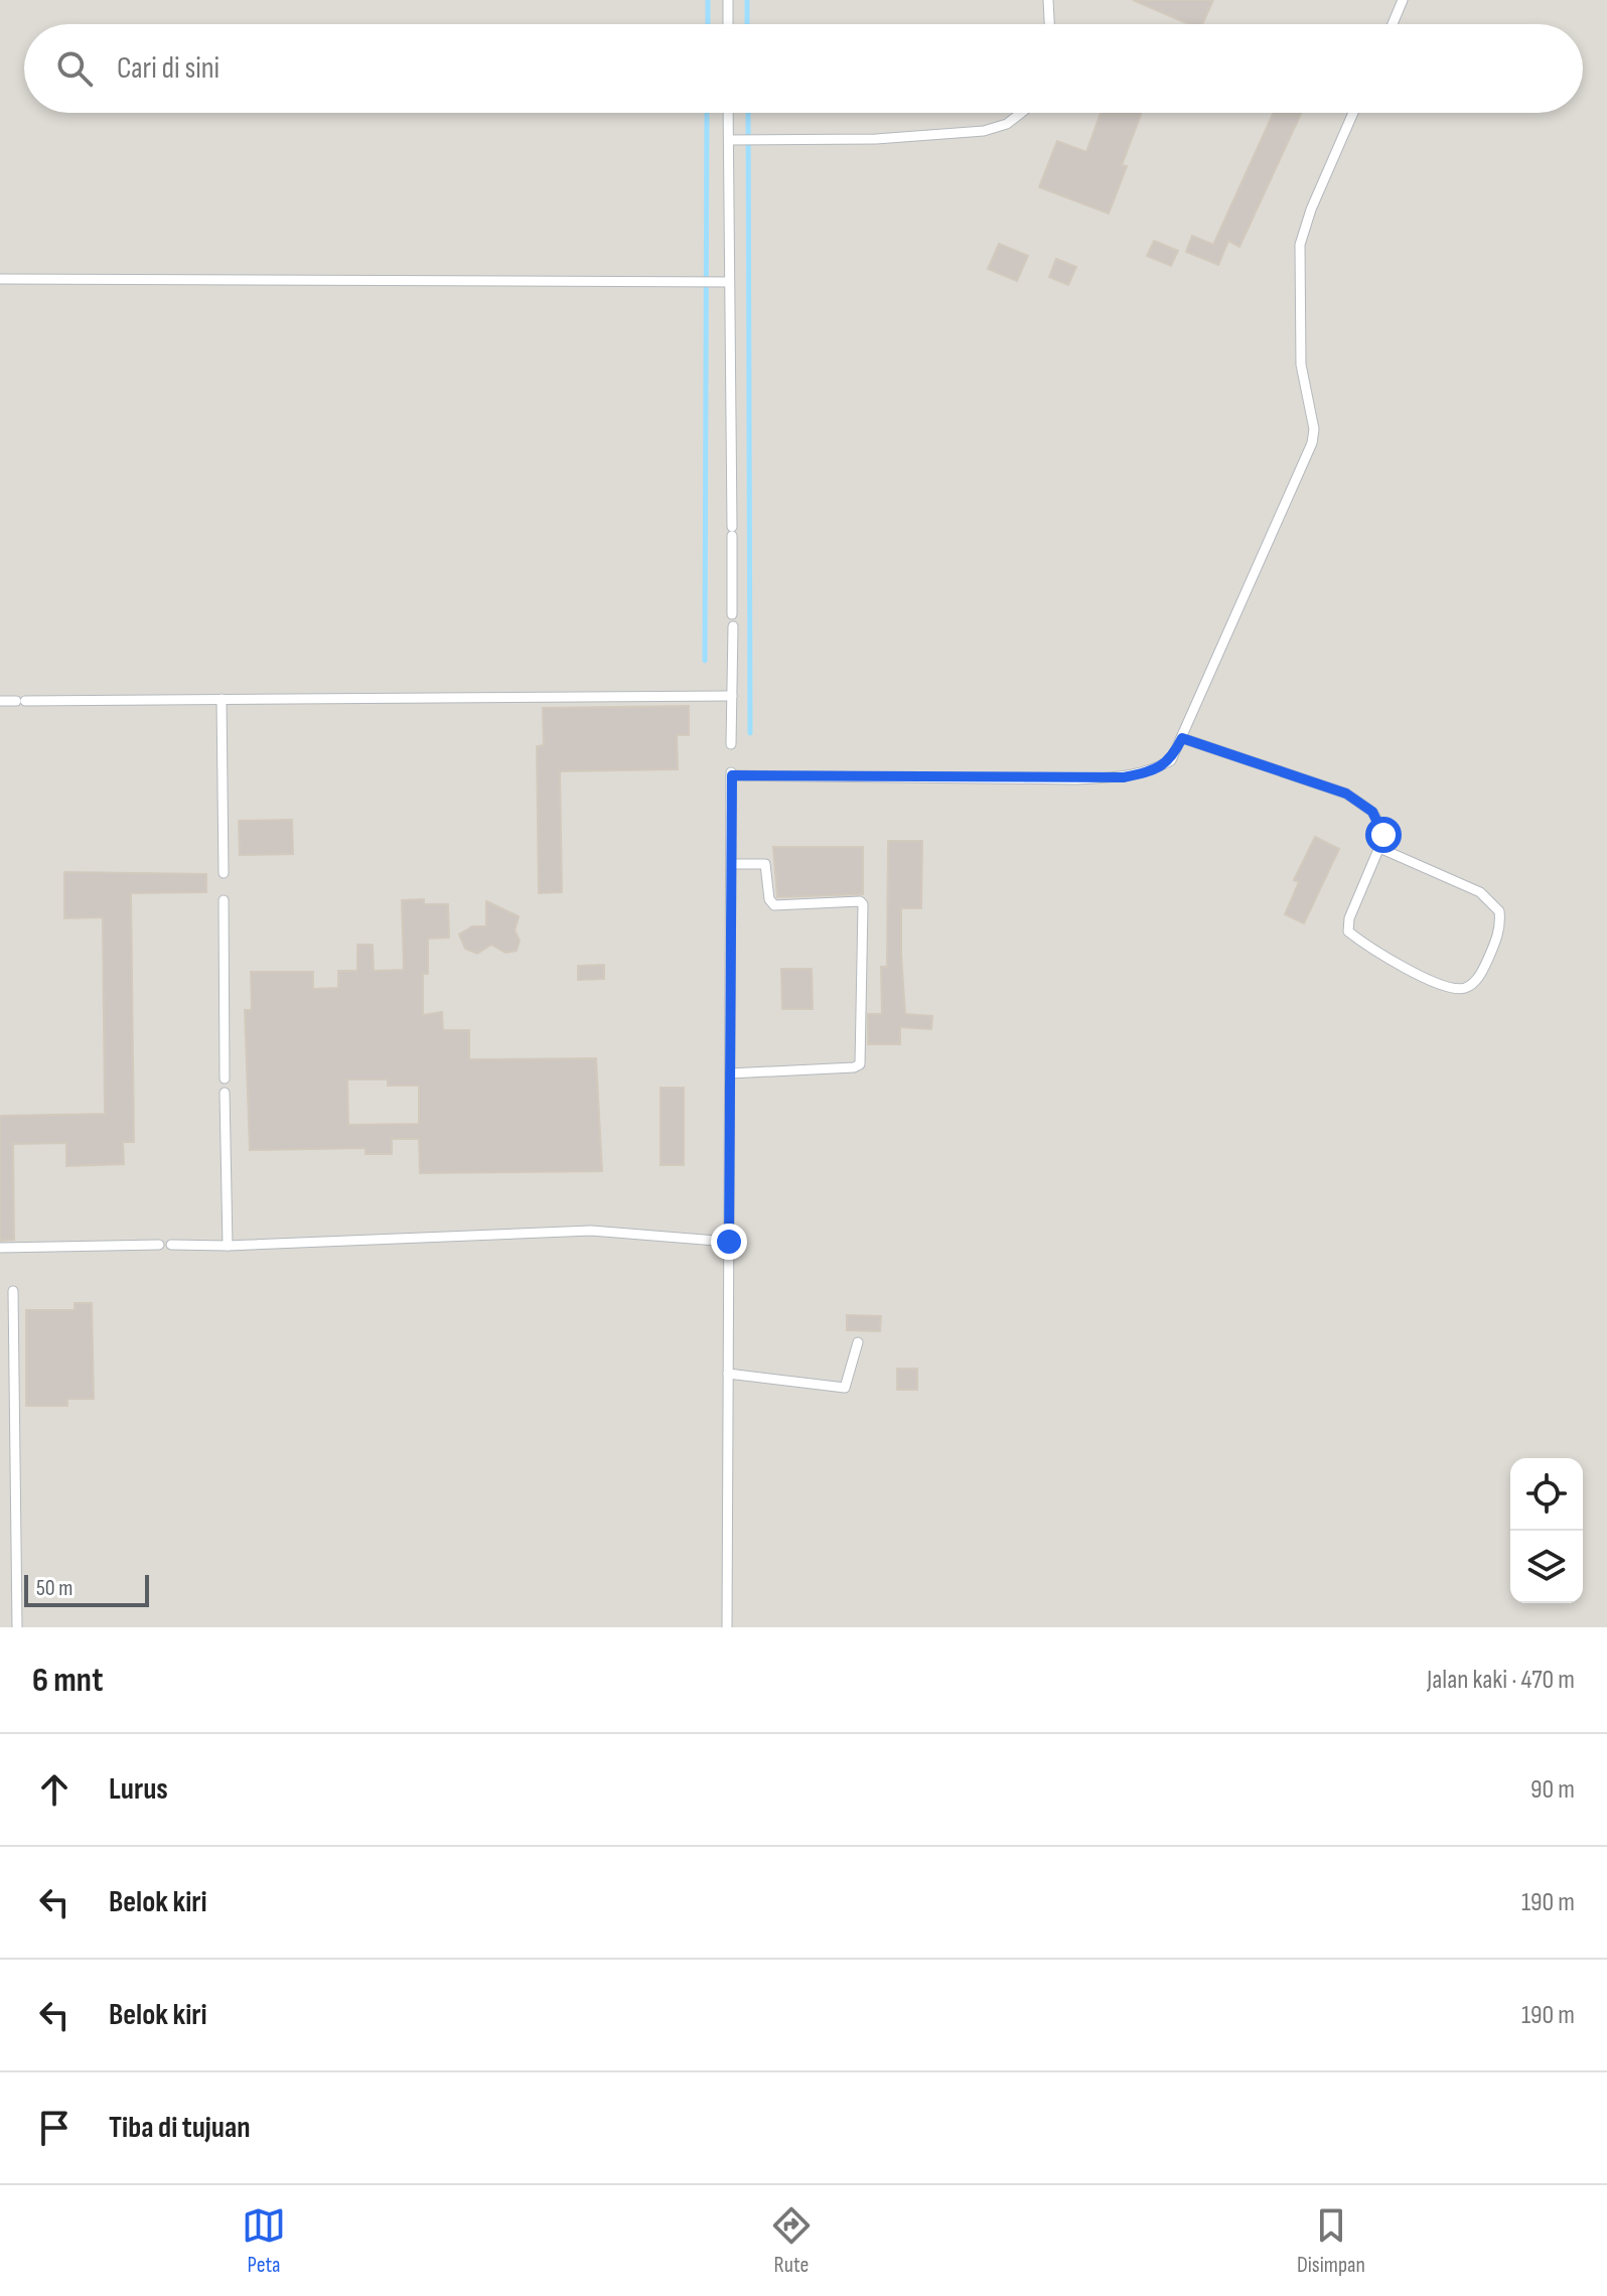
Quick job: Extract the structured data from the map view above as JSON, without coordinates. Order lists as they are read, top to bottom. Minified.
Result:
{"scale_bar":"50 m","page":{"search":"Cari di sini","scale":"50 m","heading":["6 mnt","Jalan kaki · 470 m"],"list":[["Lurus","90 m"],["Belok kiri","190 m"],["Belok kiri","190 m"],"Tiba di tujuan"],"nav":["Peta","Rute","Disimpan"]}}
